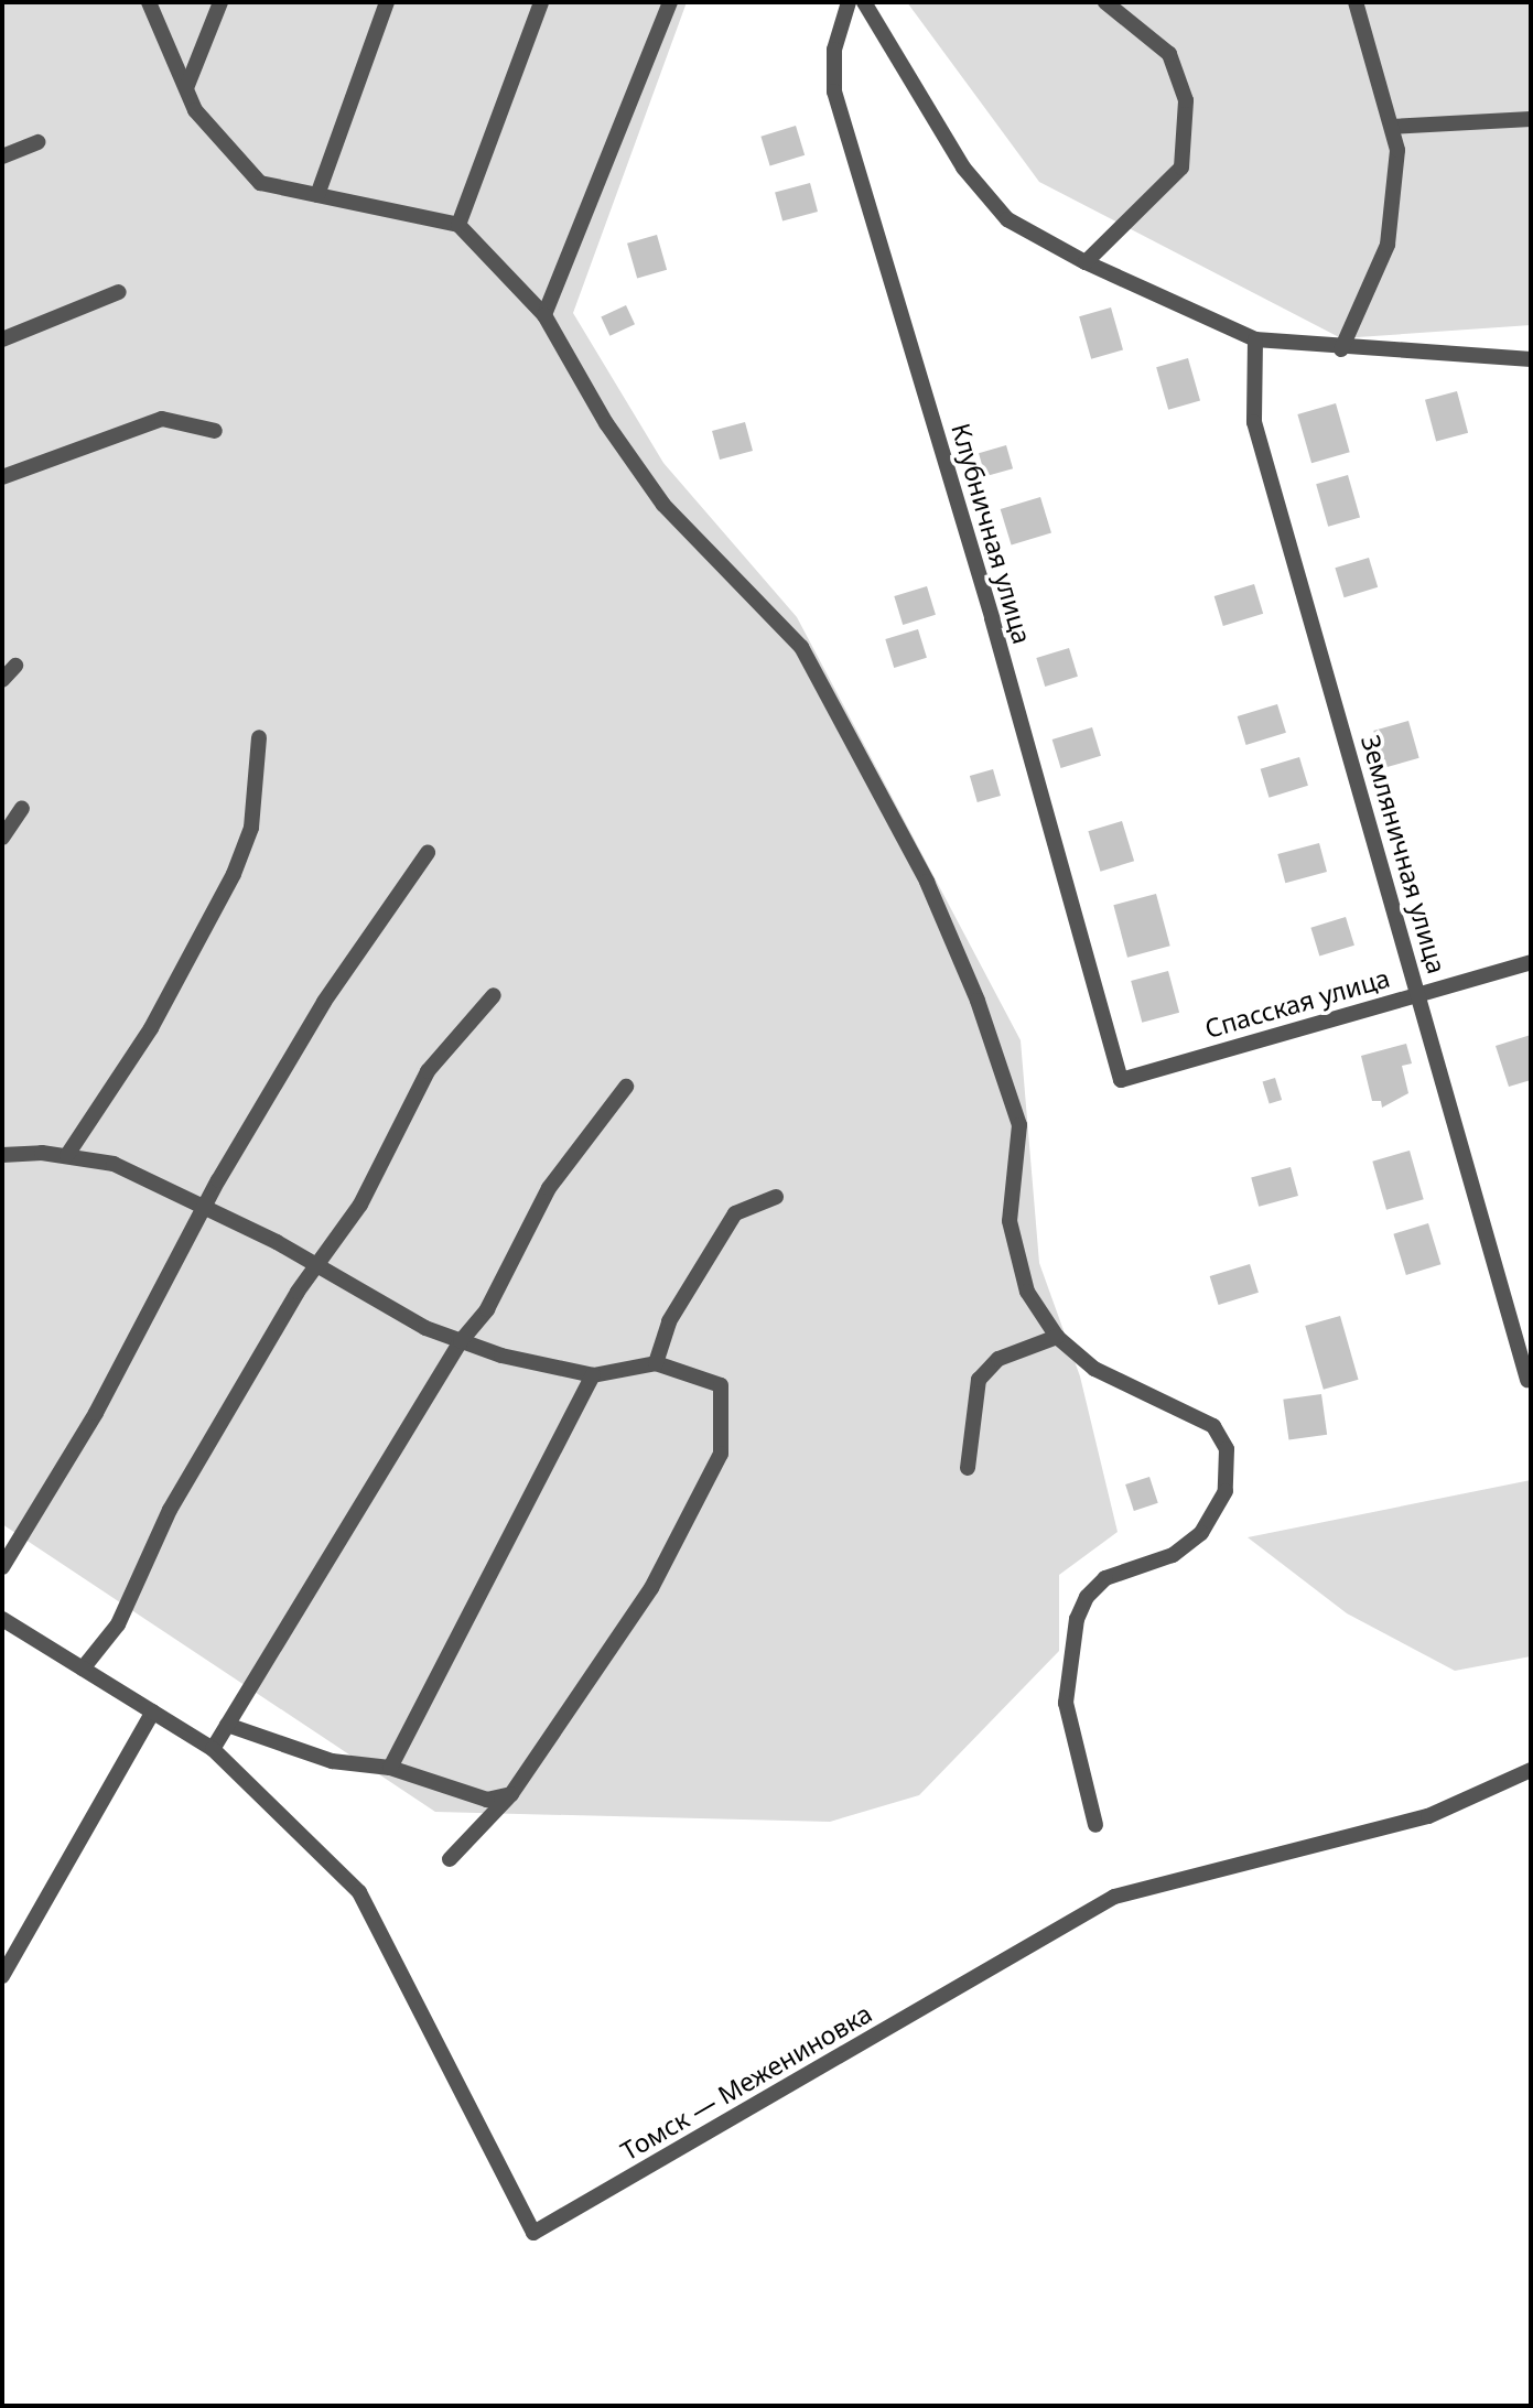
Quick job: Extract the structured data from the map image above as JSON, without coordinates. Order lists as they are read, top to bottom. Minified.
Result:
{"streets":{"street":["Клубничная улица","Земляничная улица","Спасская улица","Томск — Межениновка"]},"crossings":[["Клубничная улица","Спасская улица"],["Земляничная улица","Спасская улица"]]}
